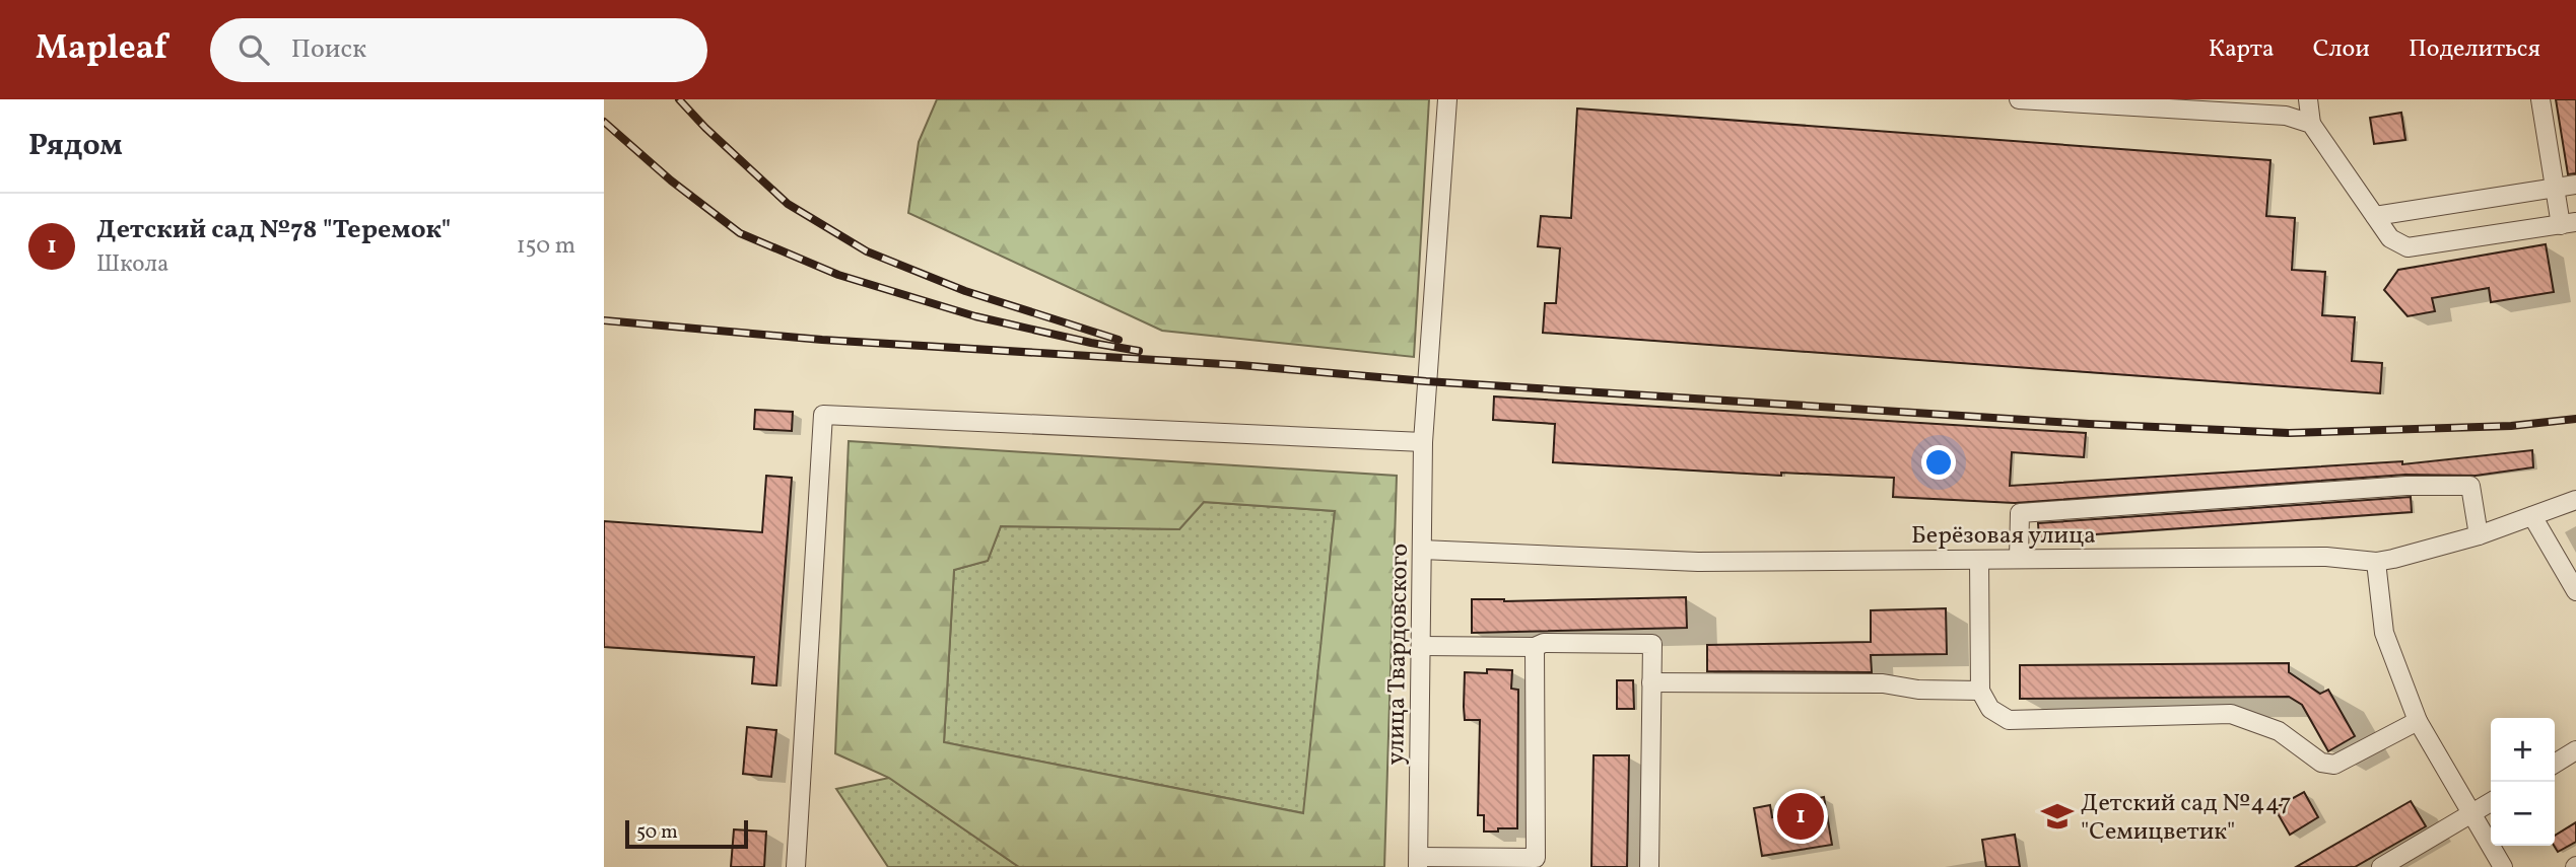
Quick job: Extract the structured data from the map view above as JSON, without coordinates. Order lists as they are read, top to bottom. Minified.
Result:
{"streets":{"street":["Берёзовая улица","улица Твардовского"]},"crossings":[["Берёзовая улица","улица Твардовского"]],"places":{"school or university":["Детский сад №447 \"Семицветик\""]},"scale_bar":"50 m","page":{"header":"Mapleaf","search":"Поиск","nav":["Карта","Слои","Поделиться"],"heading":"Рядом","list":[{"mark":"1","name":"Детский сад №78 \"Теремок\"","note":"Школа","value":"150 m"}],"map_buttons":["+","−"],"pins":"1","scale":"50 m"}}
